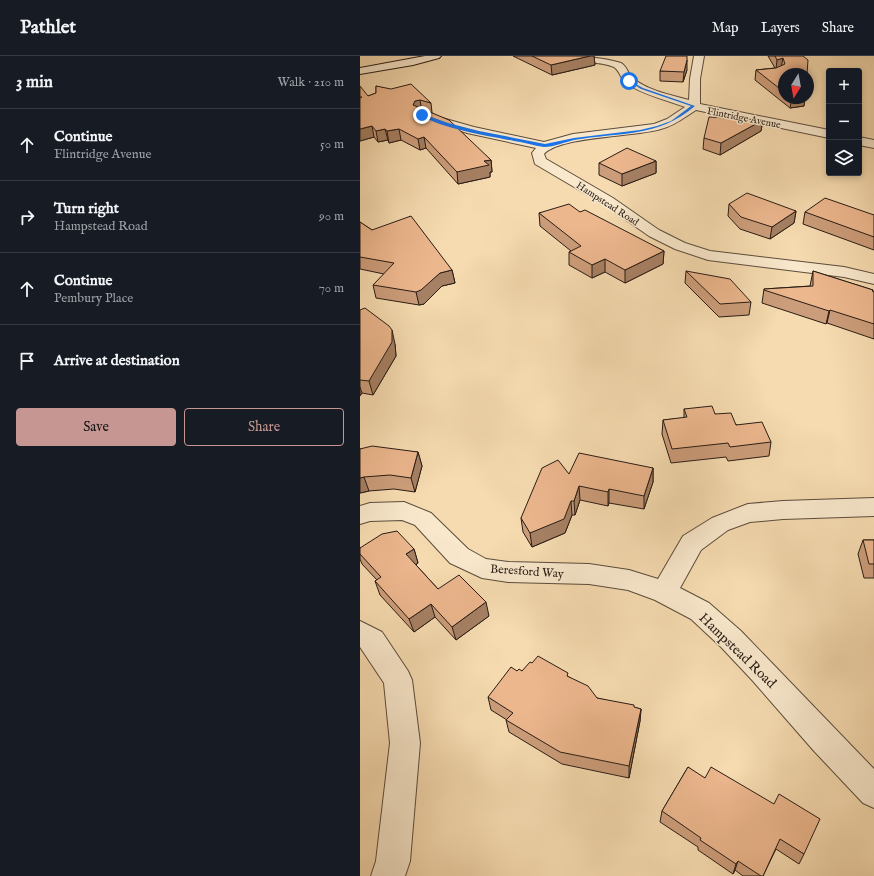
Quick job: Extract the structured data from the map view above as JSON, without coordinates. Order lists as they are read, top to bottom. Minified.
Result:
{"streets":{"street":["Flintridge Avenue","Hampstead Road","Beresford Way"]},"crossings":[["Hampstead Road","Beresford Way"]],"north":"bottom","page":{"header":"Pathlet","nav":["Map","Layers","Share"],"heading":["3 min","Walk · 210 m"],"map_buttons":["+","−"],"list":[["Continue","Flintridge Avenue","50 m"],["Turn right","Hampstead Road","90 m"],["Continue","Pembury Place","70 m"],"Arrive at destination"],"buttons":["Save","Share"]}}
